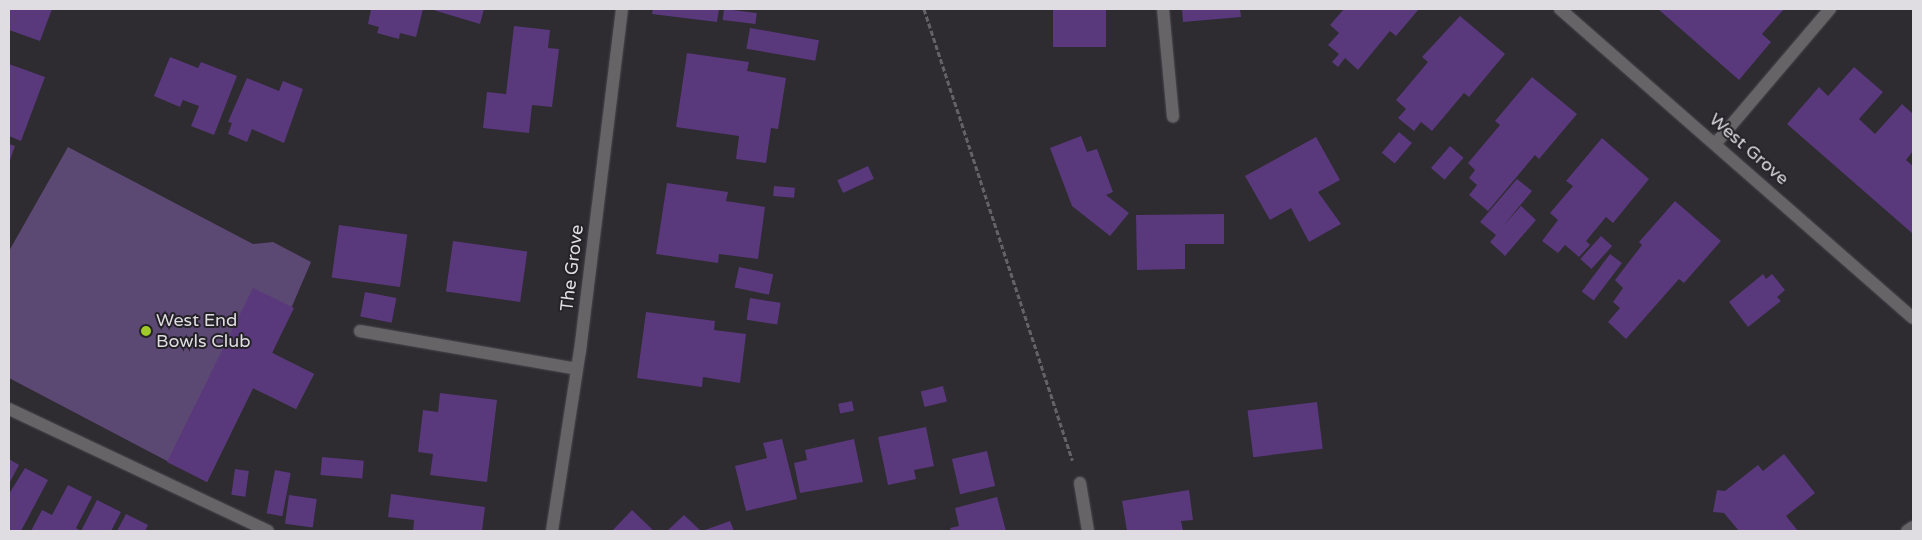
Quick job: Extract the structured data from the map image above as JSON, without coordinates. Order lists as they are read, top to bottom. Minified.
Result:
{"streets":{"street":["West Grove","The Grove"]},"places":["West End Bowls Club"]}
